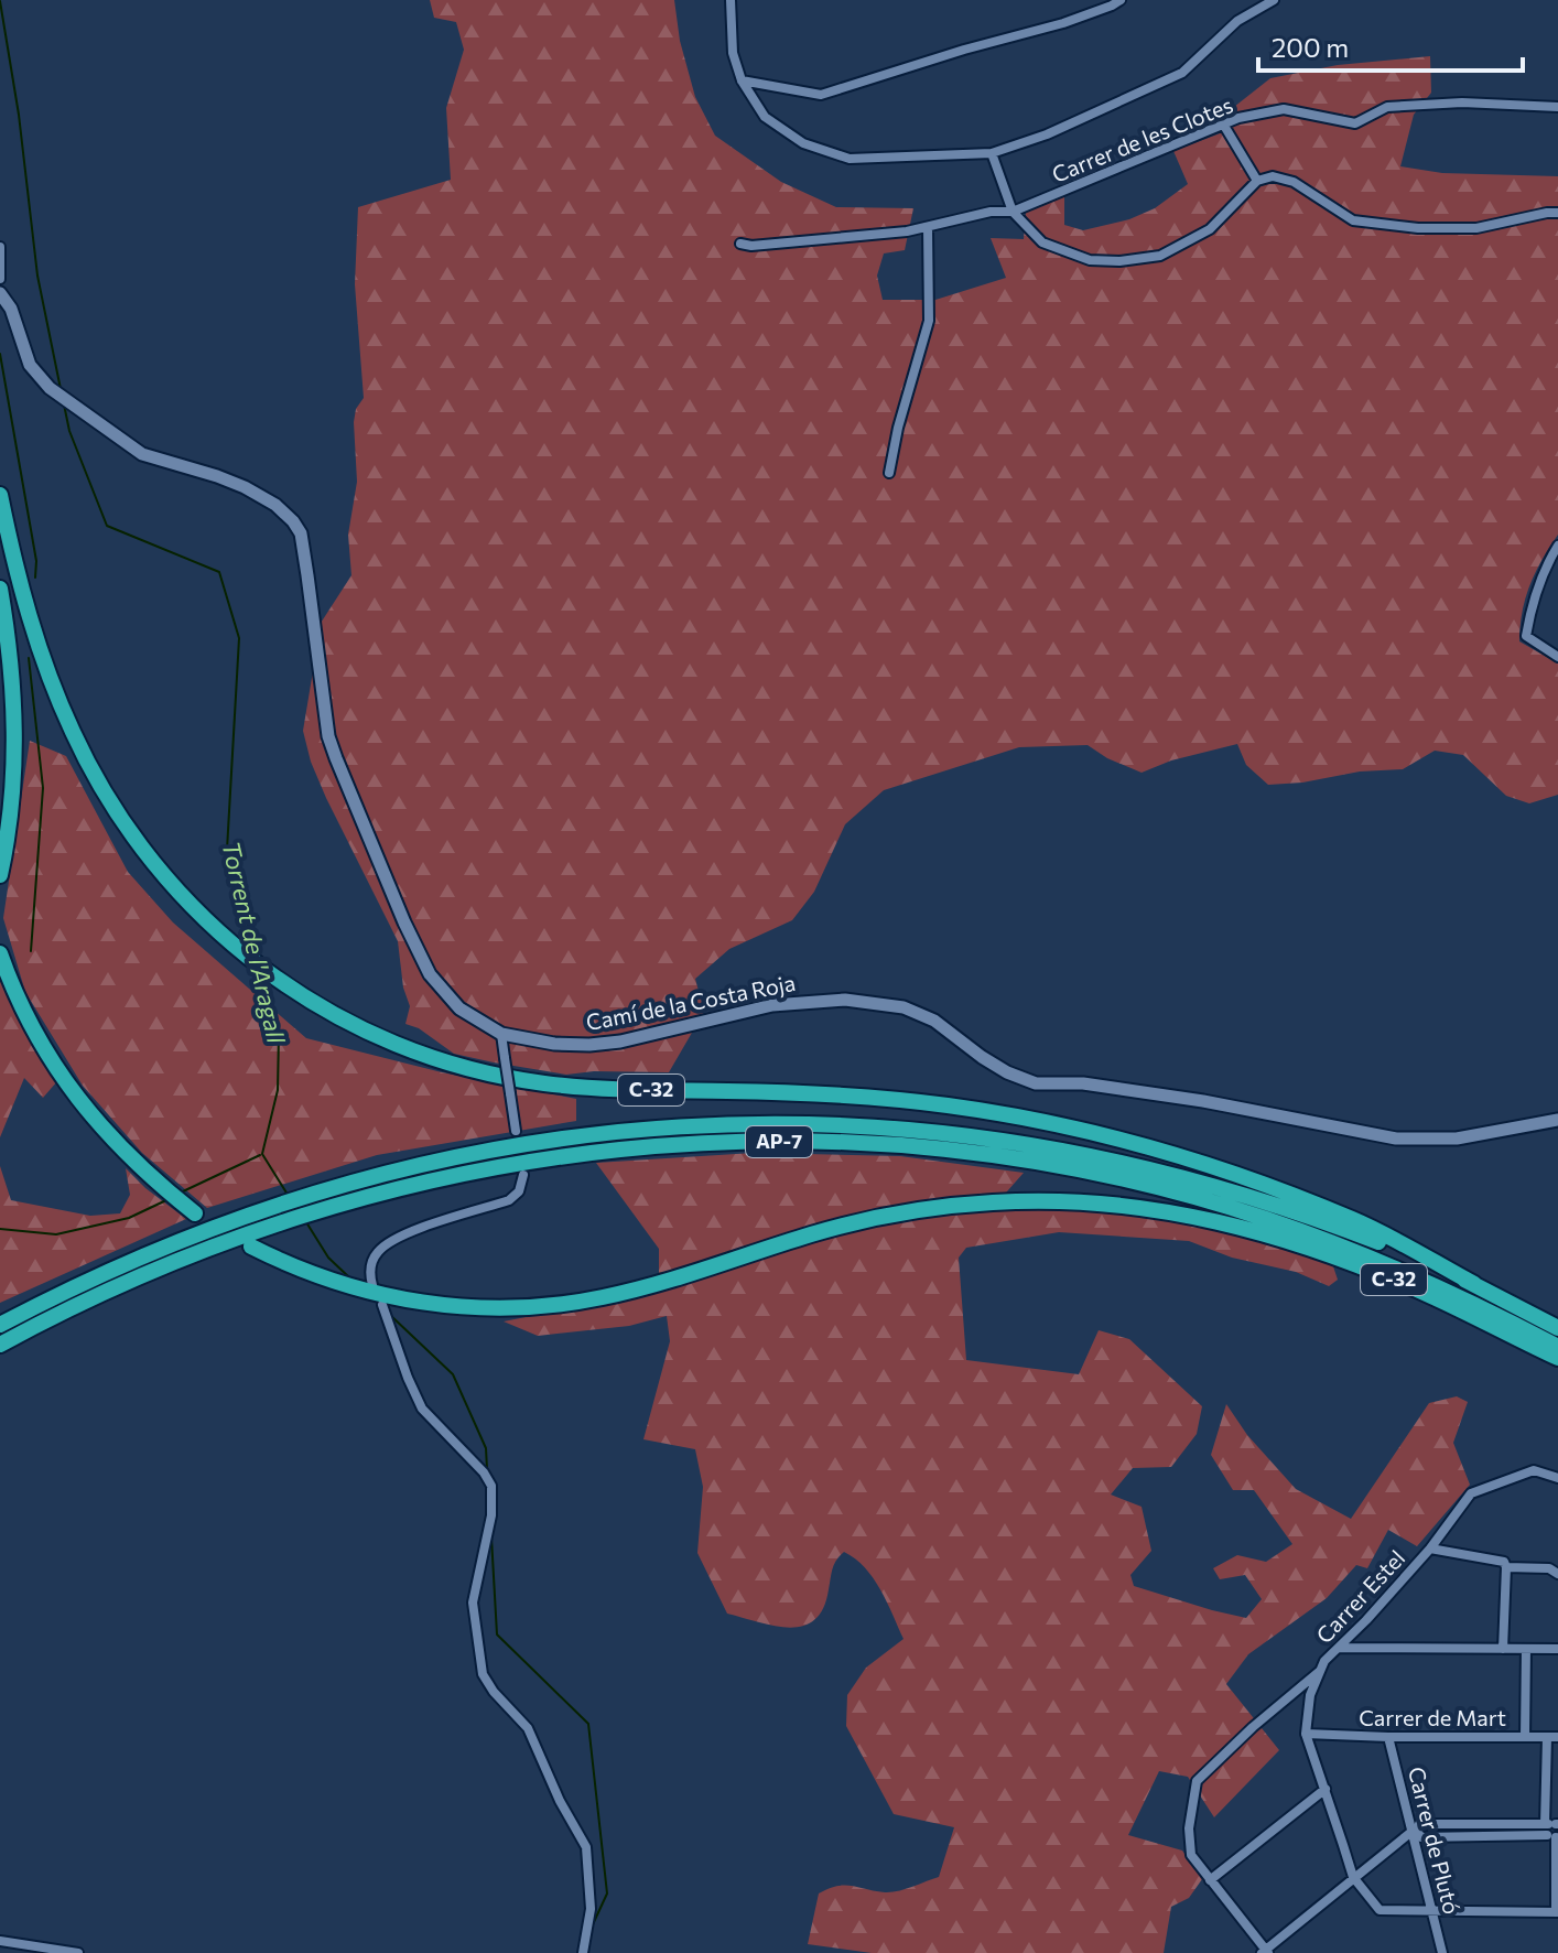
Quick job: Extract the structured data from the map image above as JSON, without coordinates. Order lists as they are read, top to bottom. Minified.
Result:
{"streets":{"highway":["C-32","AP-7"],"street":["Carrer de les Clotes","Camí de la Costa Roja","Carrer Estel","Carrer de Mart","Carrer de Plutó"]},"crossings":[["C-32","AP-7"],["Carrer Estel","Carrer de Mart"],["Carrer de Mart","Carrer de Plutó"]],"water":["Torrent de l'Aragall"],"scale_bar":"200 m"}
